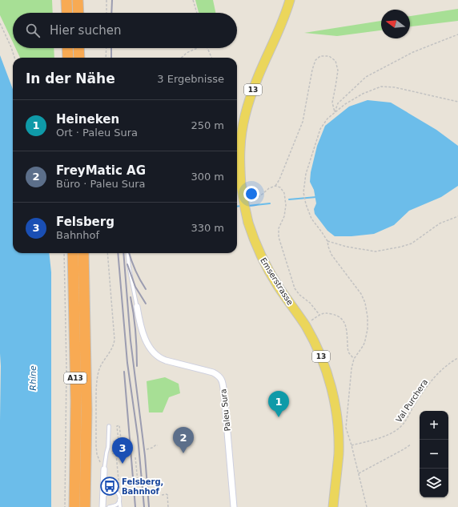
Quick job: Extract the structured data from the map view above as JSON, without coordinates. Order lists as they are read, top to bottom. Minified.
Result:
{"streets":{"highway":["A13"],"main road":["13","Emserstrasse"],"street":["Paleu Sura"],"path":["Val Purchera"]},"water":["Rhine"],"places":{"bus stop":["Felsberg, Bahnhof"]},"north":"left","page":{"search":"Hier suchen","heading":["In der Nähe","3 Ergebnisse"],"list":[{"mark":"1","name":"Heineken","note":"Ort · Paleu Sura","value":"250 m"},{"mark":"2","name":"FreyMatic AG","note":"Büro · Paleu Sura","value":"300 m"},{"mark":"3","name":"Felsberg","note":"Bahnhof","value":"330 m"}],"pins":["1","2","3"],"map_buttons":["+","−"]}}
